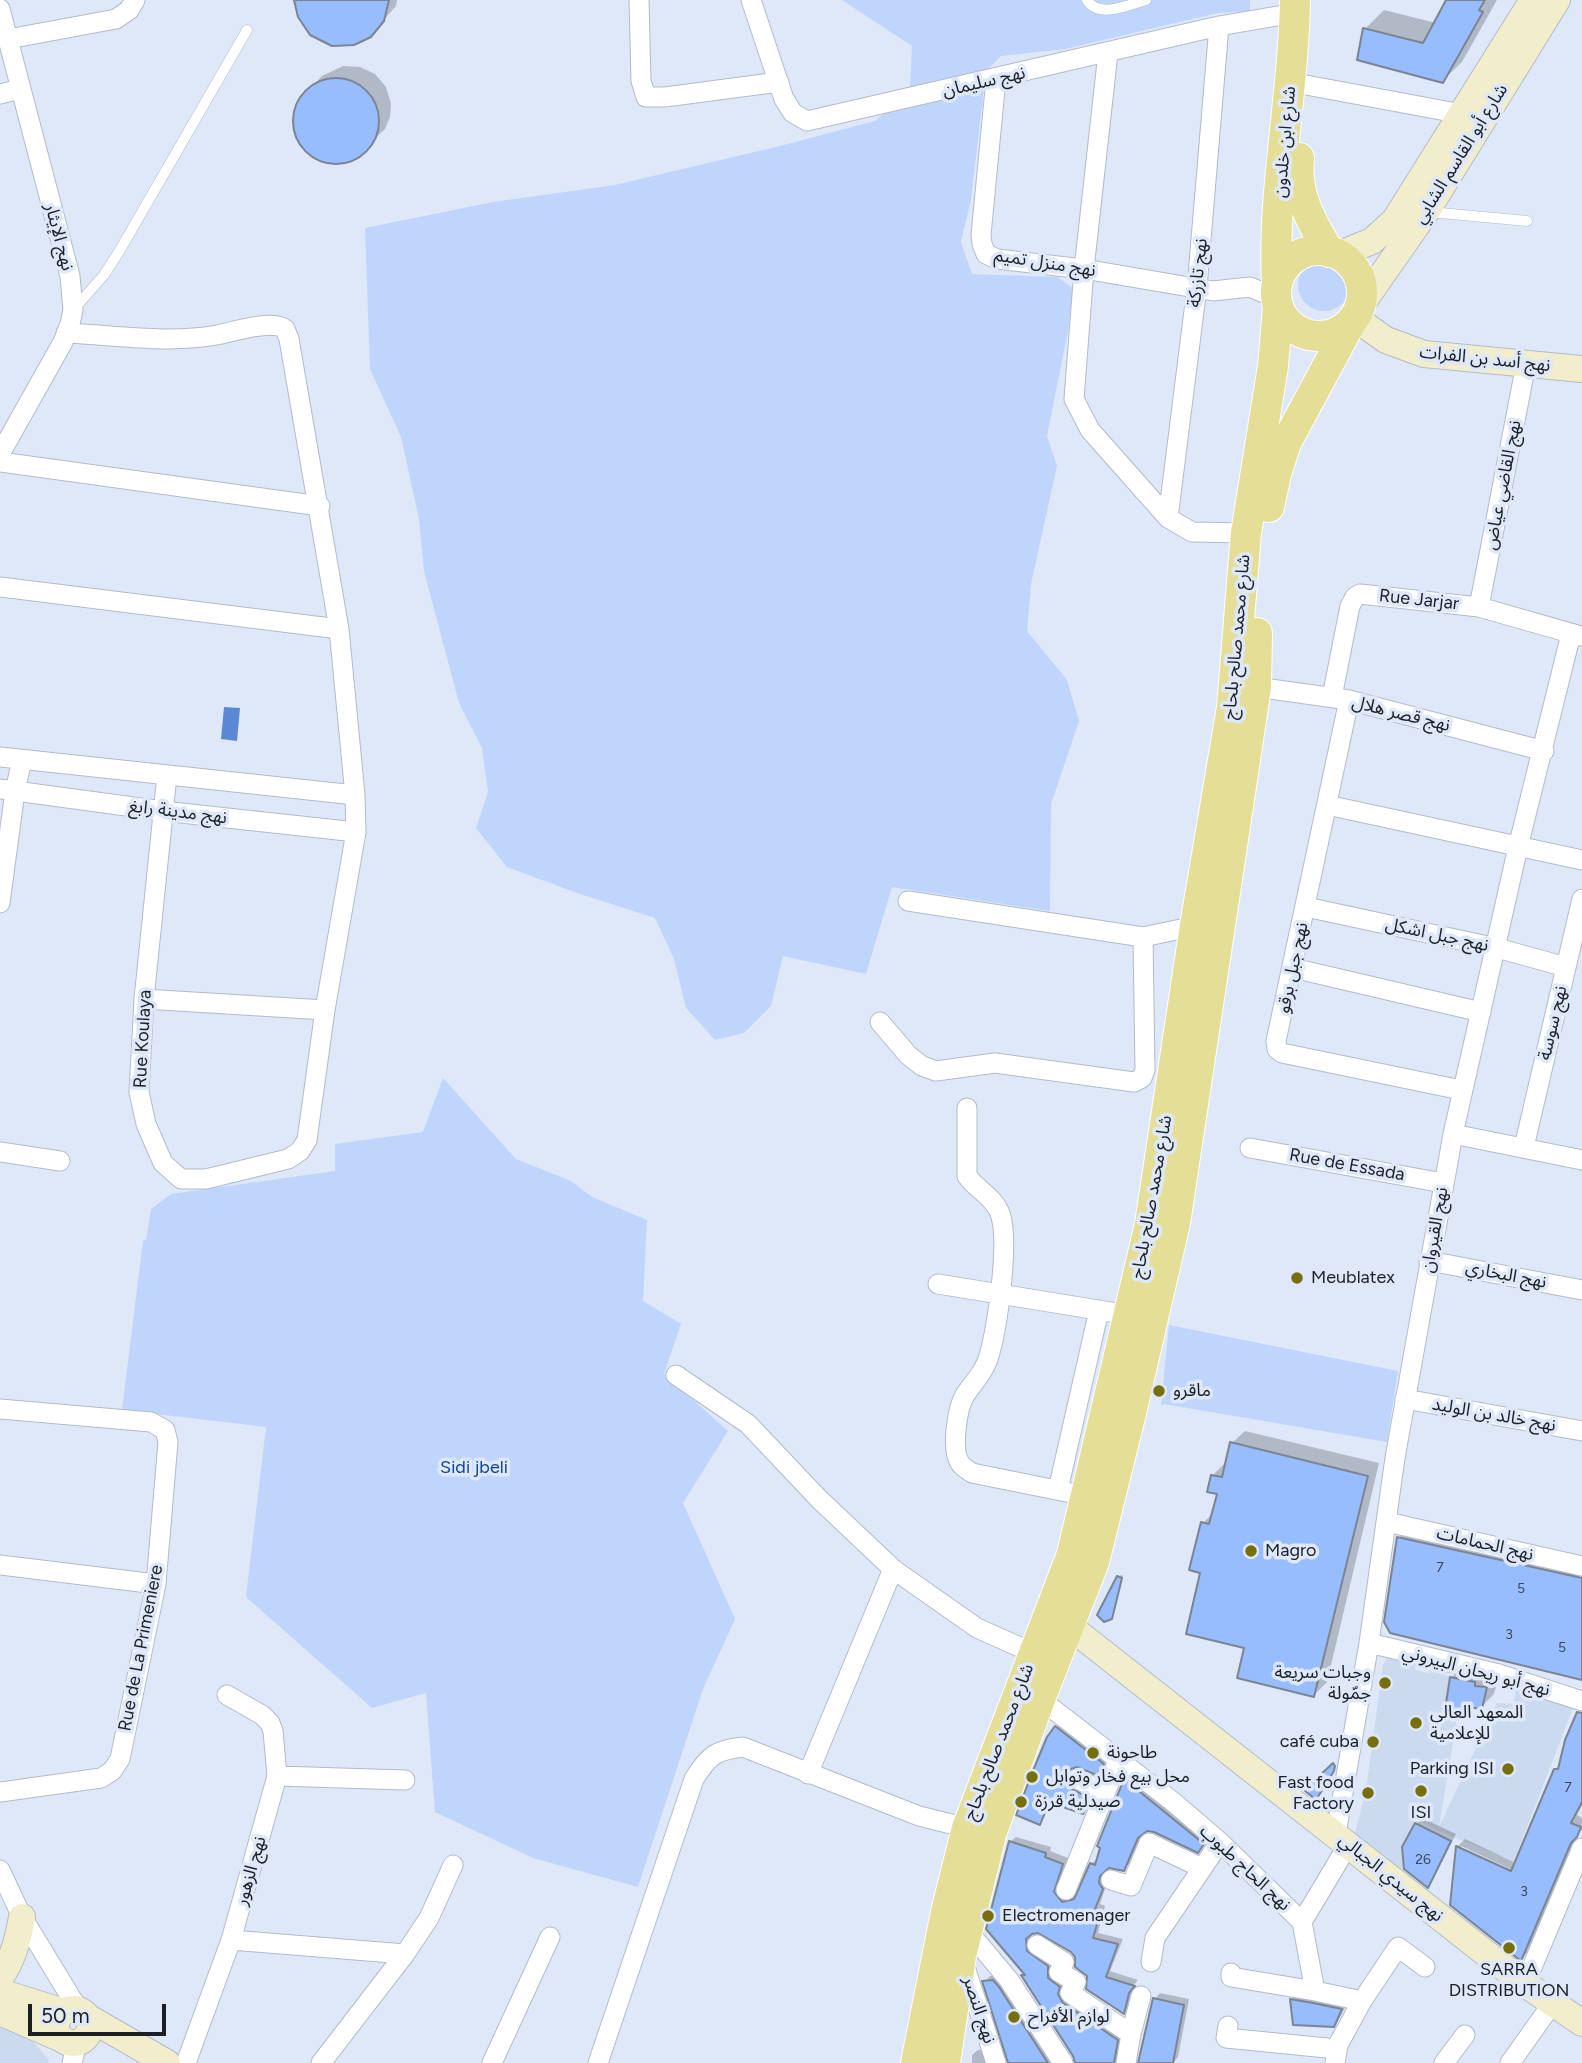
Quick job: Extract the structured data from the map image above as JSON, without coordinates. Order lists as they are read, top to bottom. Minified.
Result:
{"streets":{"main road":["شارع ابن خلدون","شارع محمد صالح بلحاج"],"street":["نهج سليمان","شارع أبو القاسم الشابي","نهج الإيثار","نهج منزل تميم","نهج تازركة","نهج أسد بن الفرات","نهج القاضي عياض","Rue Jarjar","نهج قصر هلال","نهج مدينة رابغ","نهج جبل اشكل","نهج جبل برقو","نهج سوسة","Rue Koulaya","Rue de Essada","نهج القيروان","نهج البخاري","نهج خالد بن الوليد","نهج الحمامات","Rue de La Primeniere","نهج أبو ريحان البيروني","نهج الحاج طبوب","نهج الزهور","نهج سيدي الجبالي","نهج النصر"]},"crossings":[["نهج سليمان","شارع ابن خلدون"],["نهج سليمان","نهج منزل تميم"],["نهج سليمان","نهج تازركة"],["شارع ابن خلدون","شارع أبو القاسم الشابي"],["شارع ابن خلدون","نهج منزل تميم"],["شارع ابن خلدون","نهج أسد بن الفرات"],["شارع ابن خلدون","شارع محمد صالح بلحاج"],["شارع أبو القاسم الشابي","نهج منزل تميم"],["شارع أبو القاسم الشابي","نهج أسد بن الفرات"],["شارع أبو القاسم الشابي","شارع محمد صالح بلحاج"],["نهج الإيثار","Rue Koulaya"],["نهج منزل تميم","نهج تازركة"],["نهج منزل تميم","نهج أسد بن الفرات"],["نهج منزل تميم","شارع محمد صالح بلحاج"],["نهج أسد بن الفرات","نهج القاضي عياض"],["نهج أسد بن الفرات","شارع محمد صالح بلحاج"],["نهج القاضي عياض","Rue Jarjar"],["Rue Jarjar","نهج قصر هلال"],["Rue Jarjar","نهج جبل برقو"],["Rue Jarjar","نهج القيروان"],["شارع محمد صالح بلحاج","نهج قصر هلال"],["شارع محمد صالح بلحاج","نهج الحاج طبوب"],["شارع محمد صالح بلحاج","نهج سيدي الجبالي"],["شارع محمد صالح بلحاج","نهج النصر"],["نهج قصر هلال","نهج جبل برقو"],["نهج قصر هلال","نهج القيروان"],["نهج مدينة رابغ","Rue Koulaya"],["نهج جبل اشكل","نهج جبل برقو"],["نهج جبل اشكل","نهج سوسة"],["نهج جبل اشكل","نهج القيروان"],["نهج جبل برقو","نهج القيروان"],["Rue de Essada","نهج القيروان"],["نهج القيروان","نهج البخاري"],["نهج القيروان","نهج خالد بن الوليد"],["نهج القيروان","نهج الحمامات"],["نهج القيروان","نهج أبو ريحان البيروني"],["نهج القيروان","نهج سيدي الجبالي"]],"parks":["Sidi jbeli"],"places":["Meublatex","ماقرو","Magro","وجبات سريعة جمّولة","المعهد العالي للإعلامية","café cuba","طاحونة","Parking ISI","محل بيع فخار وتوابل","ISI","Fast food Factory","صيدلية قرزة","Electromenager","SARRA DISTRIBUTION","لوازم الأفراح"],"house_numbers":["7","5","3","5","7","26","3"],"scale_bar":"50 m"}
